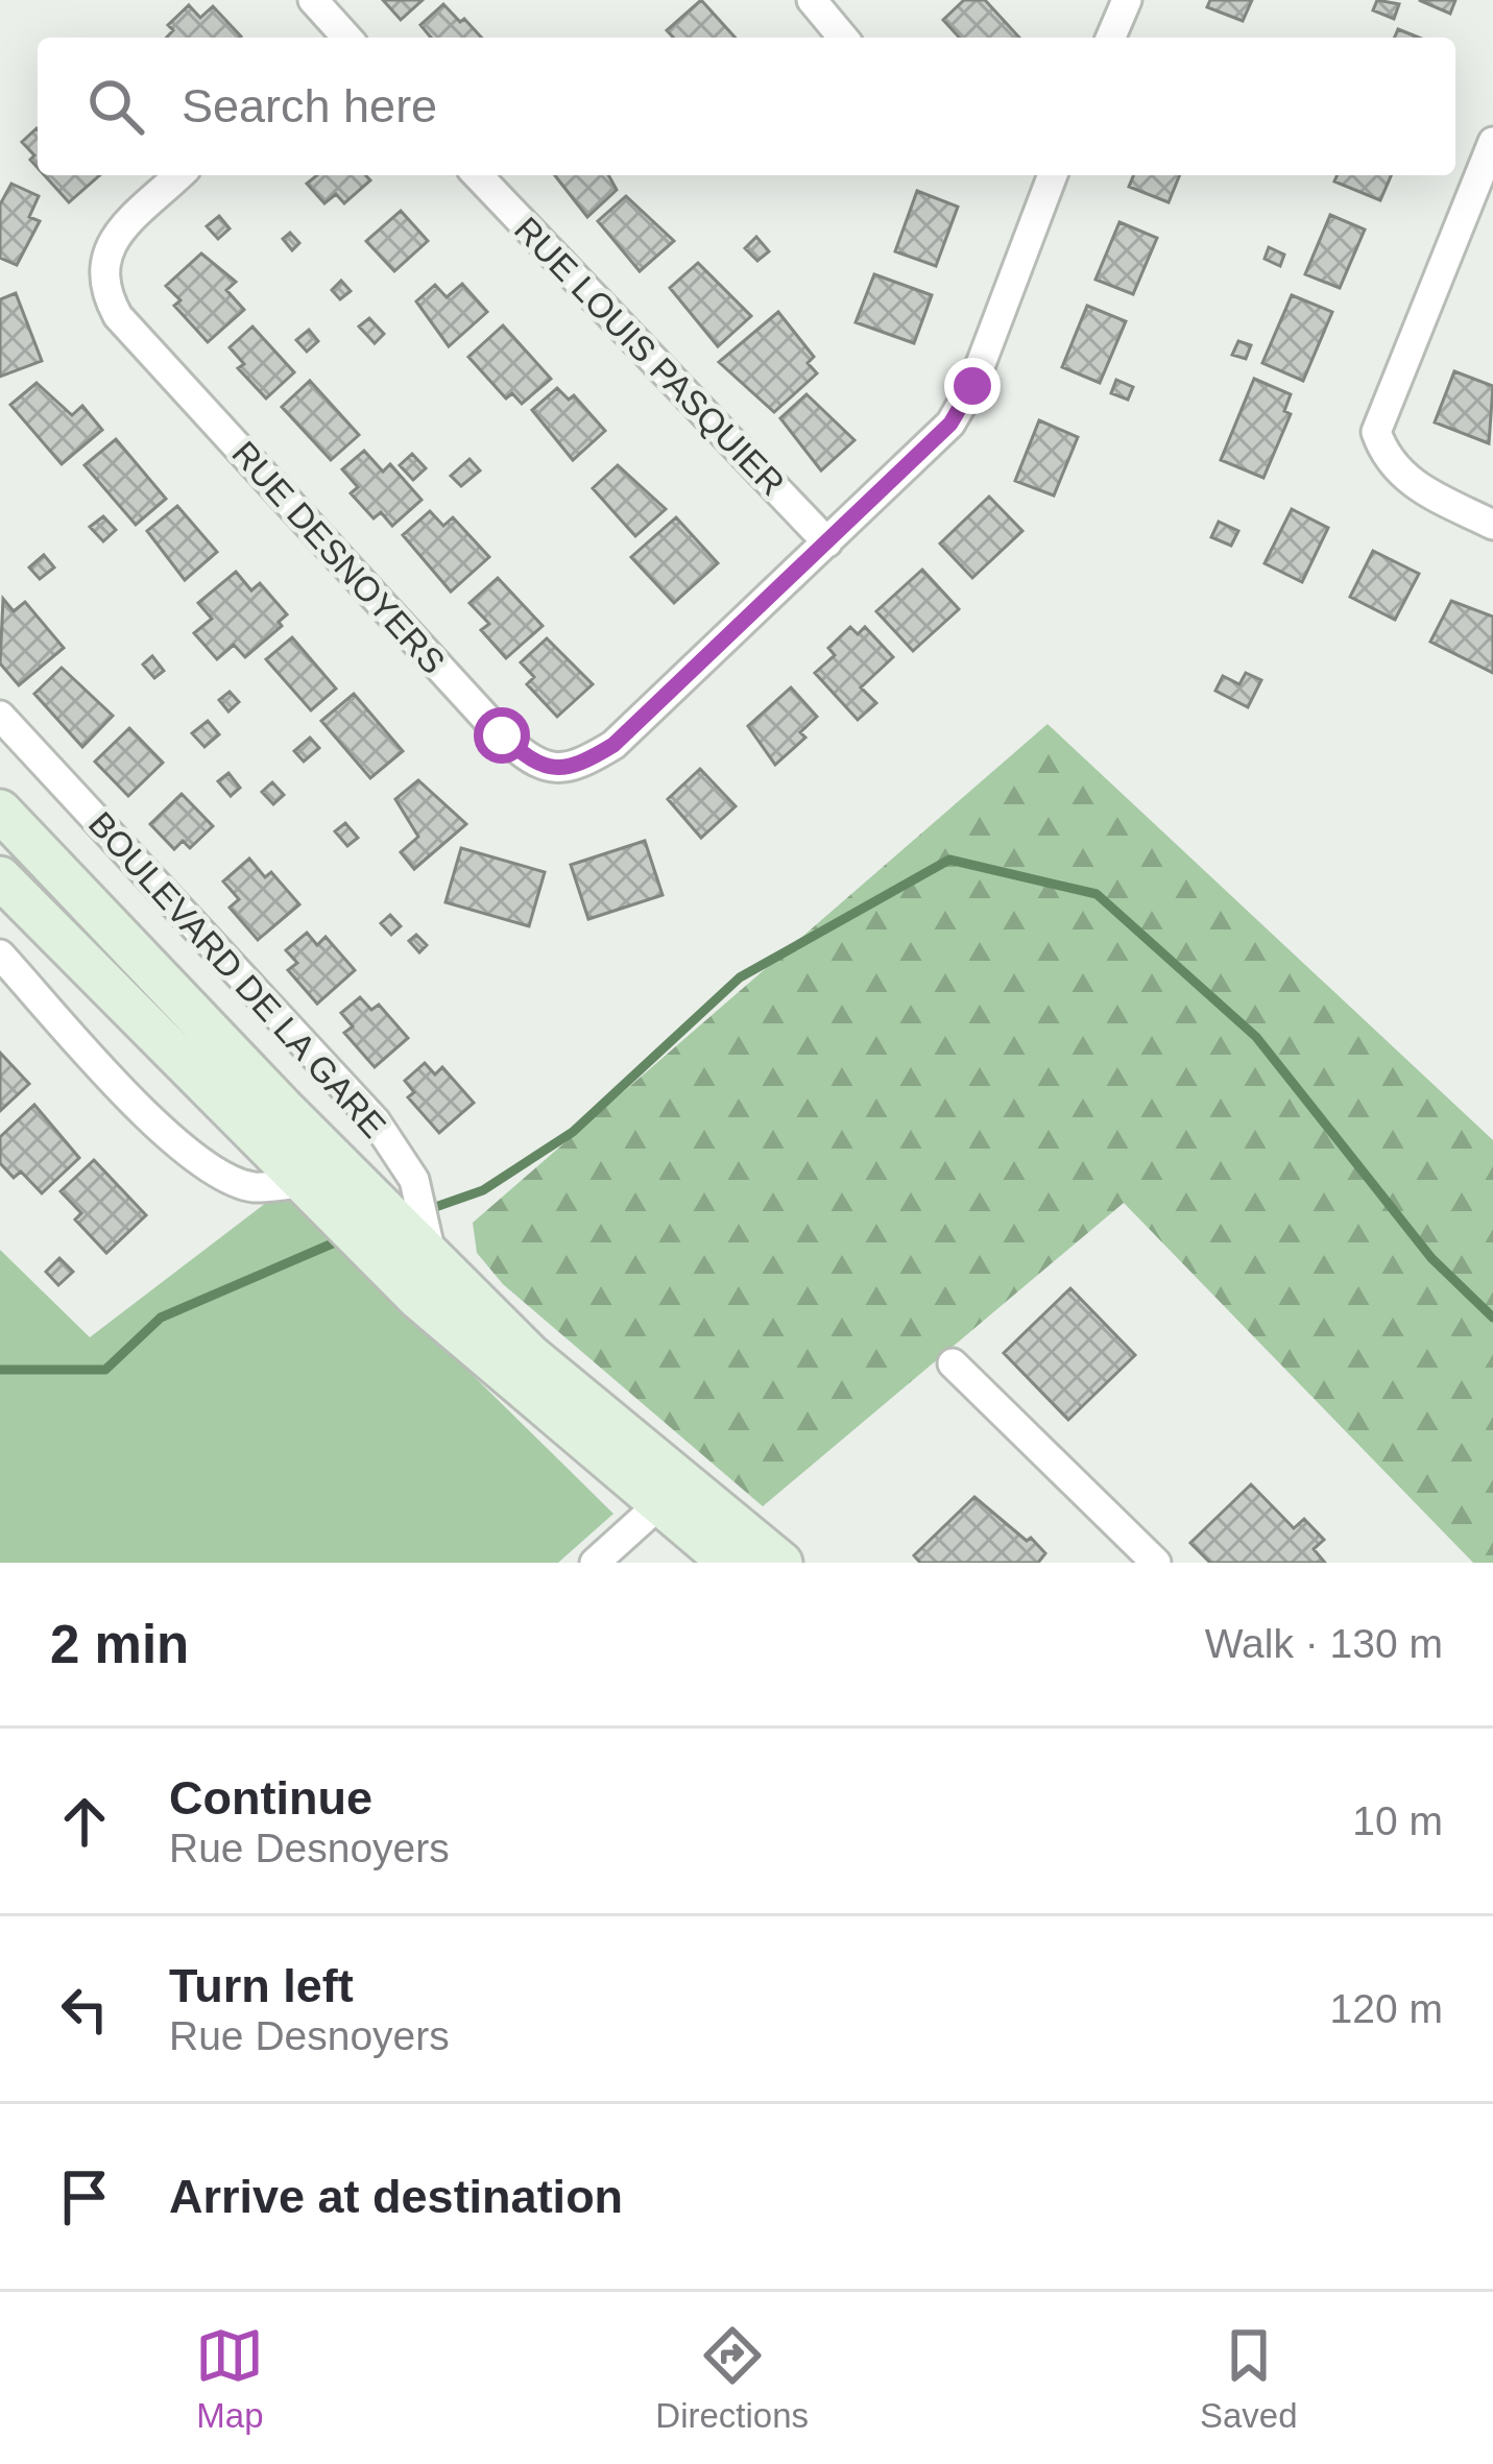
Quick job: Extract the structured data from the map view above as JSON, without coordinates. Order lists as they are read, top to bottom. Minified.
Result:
{"streets":{"street":["RUE LOUIS PASQUIER","RUE DESNOYERS","BOULEVARD DE LA GARE"]},"crossings":[["RUE LOUIS PASQUIER","RUE DESNOYERS"]],"page":{"search":"Search here","heading":["2 min","Walk · 130 m"],"list":[["Continue","Rue Desnoyers","10 m"],["Turn left","Rue Desnoyers","120 m"],"Arrive at destination"],"nav":["Map","Directions","Saved"]}}
